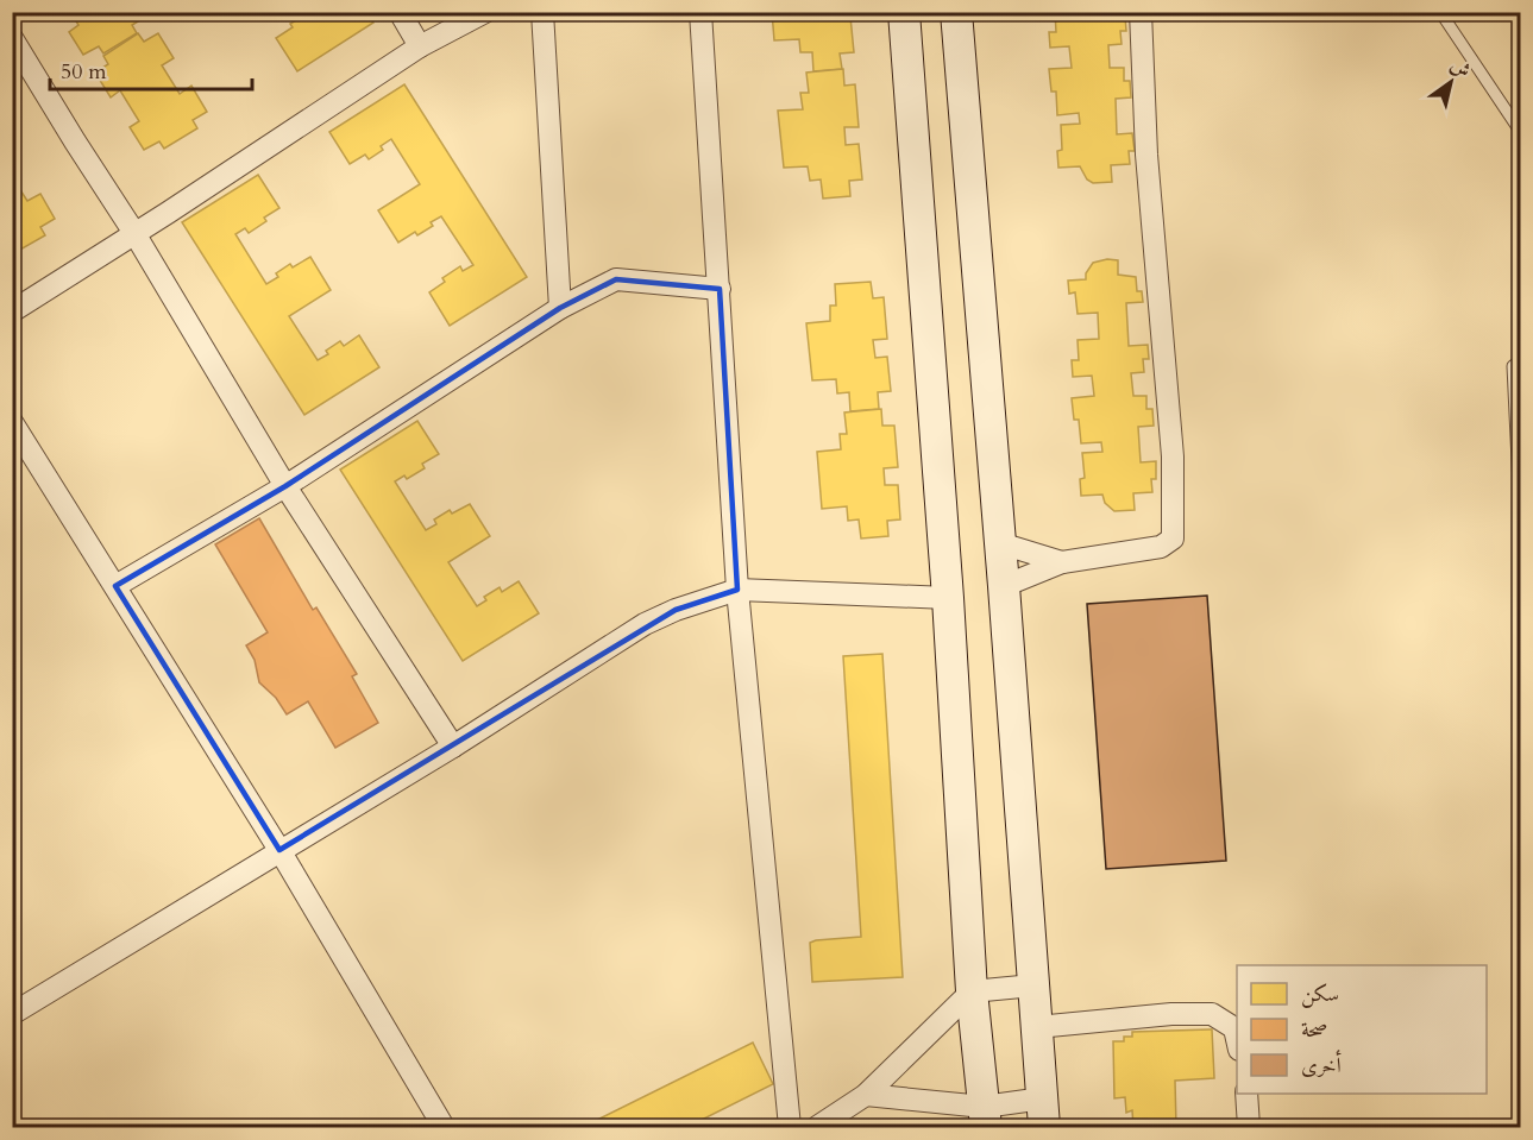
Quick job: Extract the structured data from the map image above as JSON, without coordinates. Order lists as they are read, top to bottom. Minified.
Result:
{"legend":["سكن","صحة","أخرى"],"scale_bar":"50 m","north":"top right"}
